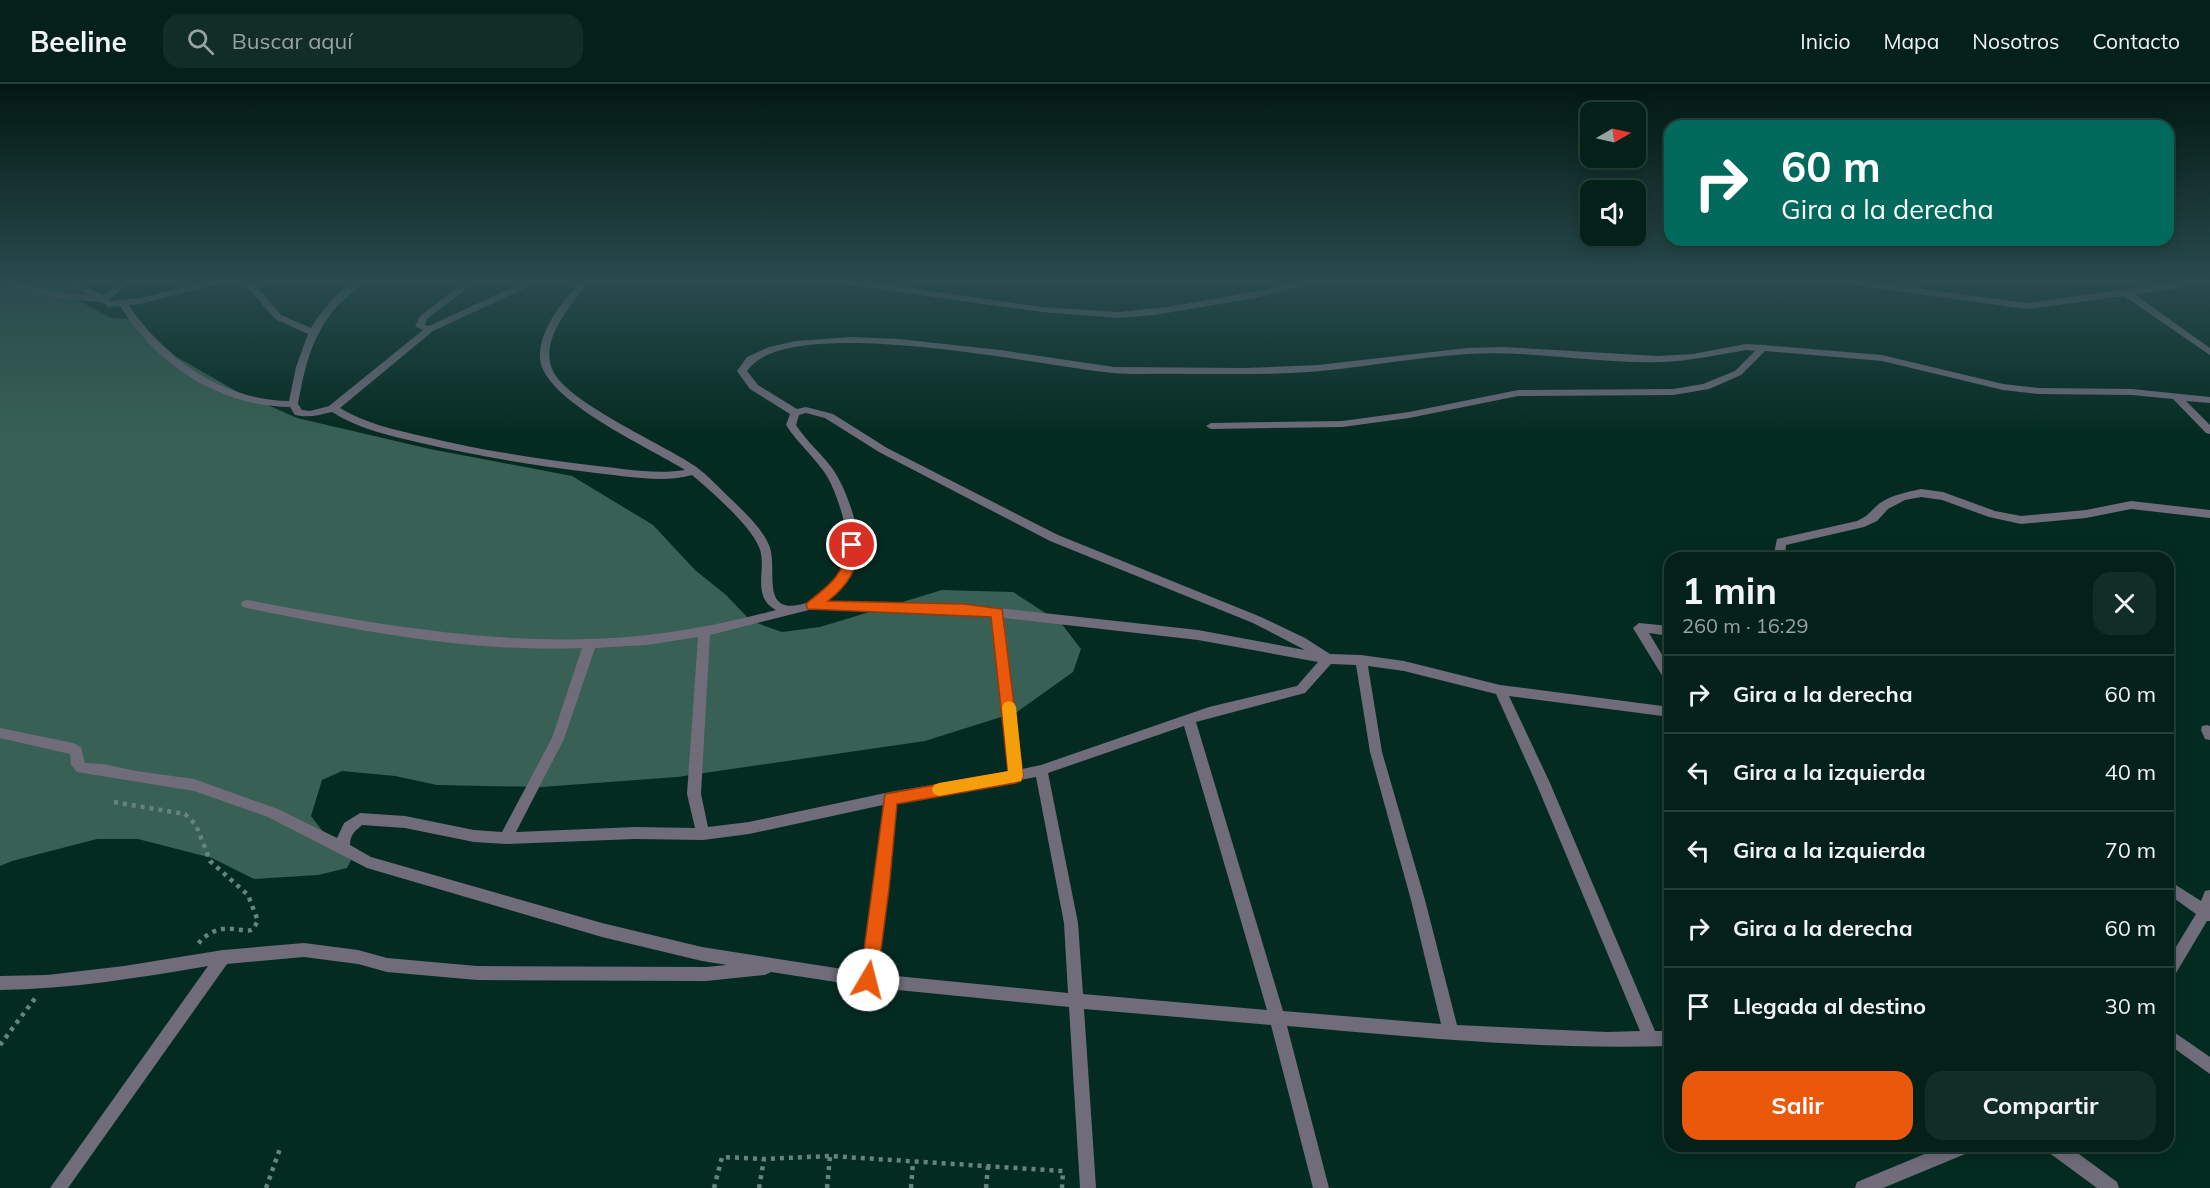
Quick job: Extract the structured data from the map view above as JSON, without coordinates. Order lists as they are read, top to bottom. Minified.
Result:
{"north":"right","page":{"header":"Beeline","search":"Buscar aquí","nav":["Inicio","Mapa","Nosotros","Contacto"],"turn":["60 m","Gira a la derecha"],"heading":["1 min","260 m · 16:29"],"list":[{"name":"Gira a la derecha","value":"60 m"},{"name":"Gira a la izquierda","value":"40 m"},{"name":"Gira a la izquierda","value":"70 m"},{"name":"Gira a la derecha","value":"60 m"},{"name":"Llegada al destino","value":"30 m"}],"buttons":["Salir","Compartir"]}}
